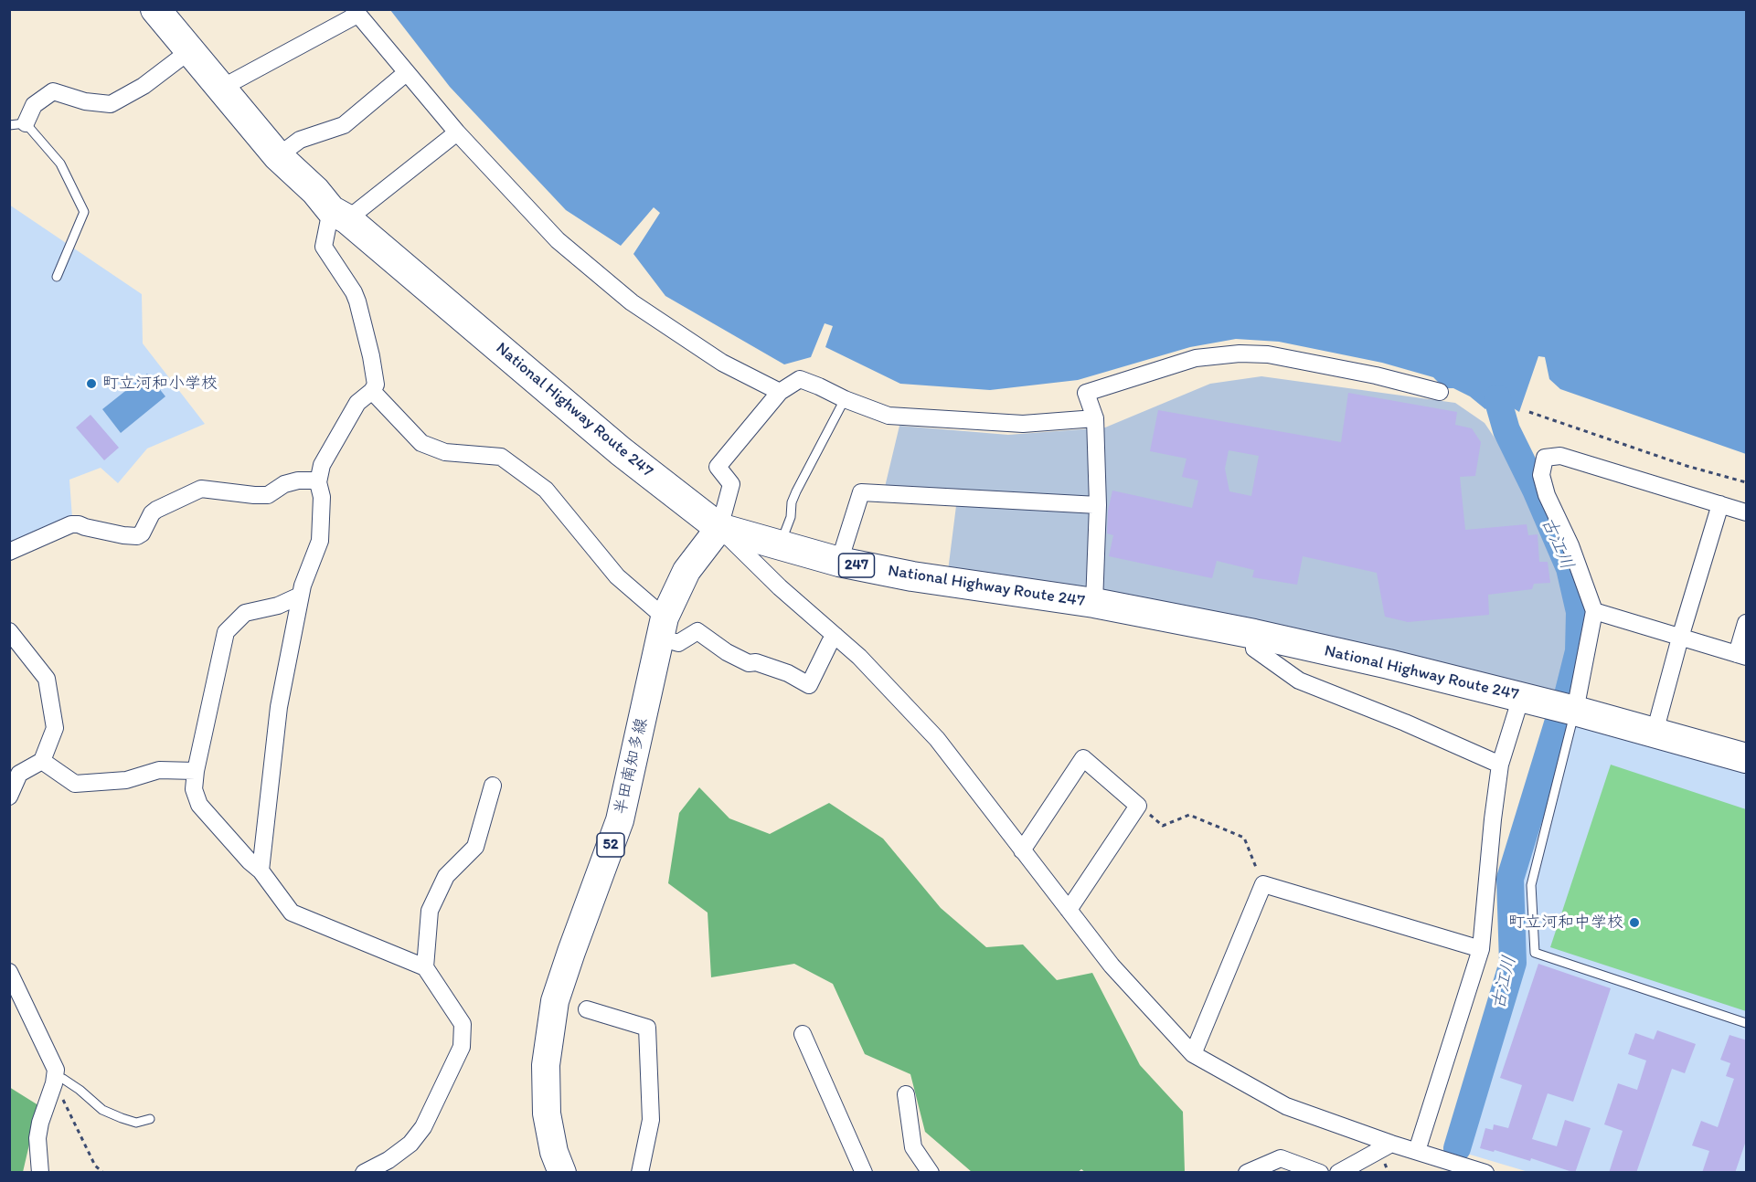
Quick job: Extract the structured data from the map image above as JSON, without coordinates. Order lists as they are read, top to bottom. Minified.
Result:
{"streets":{"highway":["National Highway Route 247","247"],"main road":["半田南知多線","52"]},"crossings":[["National Highway Route 247","半田南知多線"]],"water":["古江川"],"places":["町立河和小学校","町立河和中学校"]}
